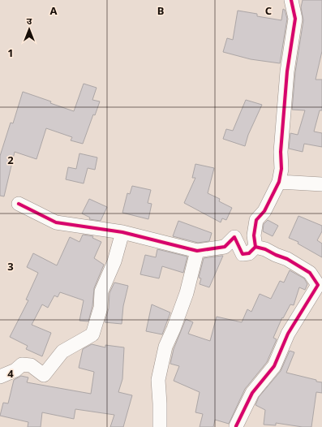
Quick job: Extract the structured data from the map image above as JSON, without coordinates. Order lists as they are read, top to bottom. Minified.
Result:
{"north":"top","grid":{"columns":["A","B","C"],"rows":["1","2","3","4"]}}
